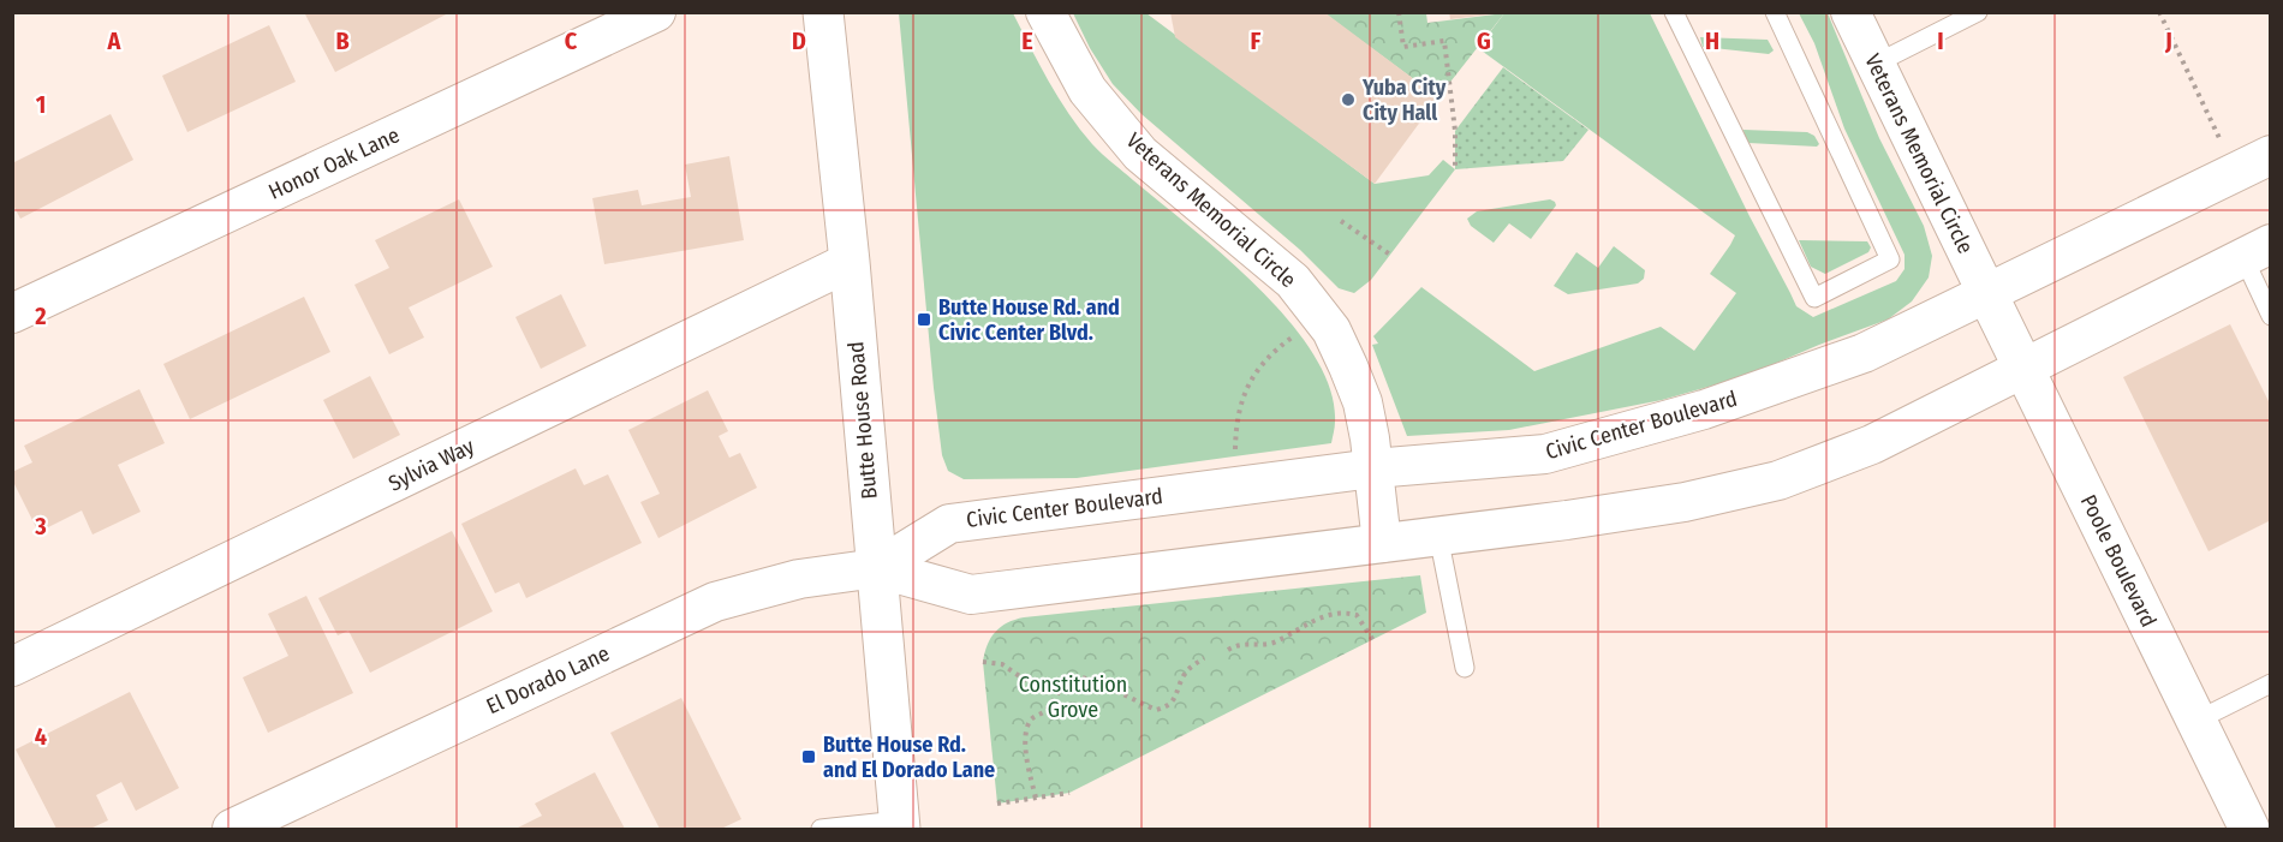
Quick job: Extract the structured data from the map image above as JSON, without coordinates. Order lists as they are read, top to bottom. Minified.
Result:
{"streets":{"main road":["Butte House Road","Poole Boulevard"],"street":["Veterans Memorial Circle","Honor Oak Lane","Civic Center Boulevard","Sylvia Way","El Dorado Lane"]},"crossings":[["Veterans Memorial Circle","Civic Center Boulevard"],["Veterans Memorial Circle","Poole Boulevard"],["Butte House Road","Civic Center Boulevard"],["Butte House Road","Sylvia Way"],["Butte House Road","El Dorado Lane"],["Civic Center Boulevard","Poole Boulevard"],["Civic Center Boulevard","El Dorado Lane"]],"parks":["Constitution Grove"],"places":{"other":["Yuba City City Hall"],"transit":["Butte House Rd. and Civic Center Blvd.","Butte House Rd. and El Dorado Lane"]},"grid":{"columns":["A","B","C","D","E","F","G","H","I","J"],"rows":["1","2","3","4"]}}
